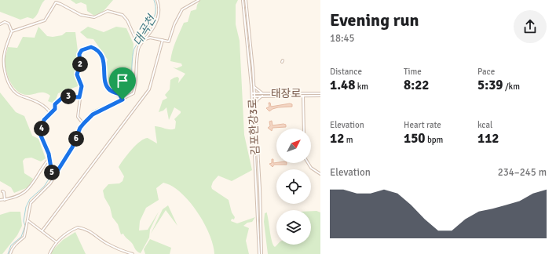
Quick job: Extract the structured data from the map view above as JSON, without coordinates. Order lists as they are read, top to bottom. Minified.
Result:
{"streets":{"street":["태장로","김포한강3로"]},"crossings":[["태장로","김포한강3로"]],"water":["대곡천"],"north":"top right","page":{"heading":["Evening run","18:45"],"stats":[["Distance","1.48 km"],["Time","8:22"],["Pace","5:39 /km"],["Elevation","12 m"],["Heart rate","150 bpm"],["kcal","112"]],"pins":["2","3","4","6","5"],"chart":["Elevation","234–245 m"]}}
